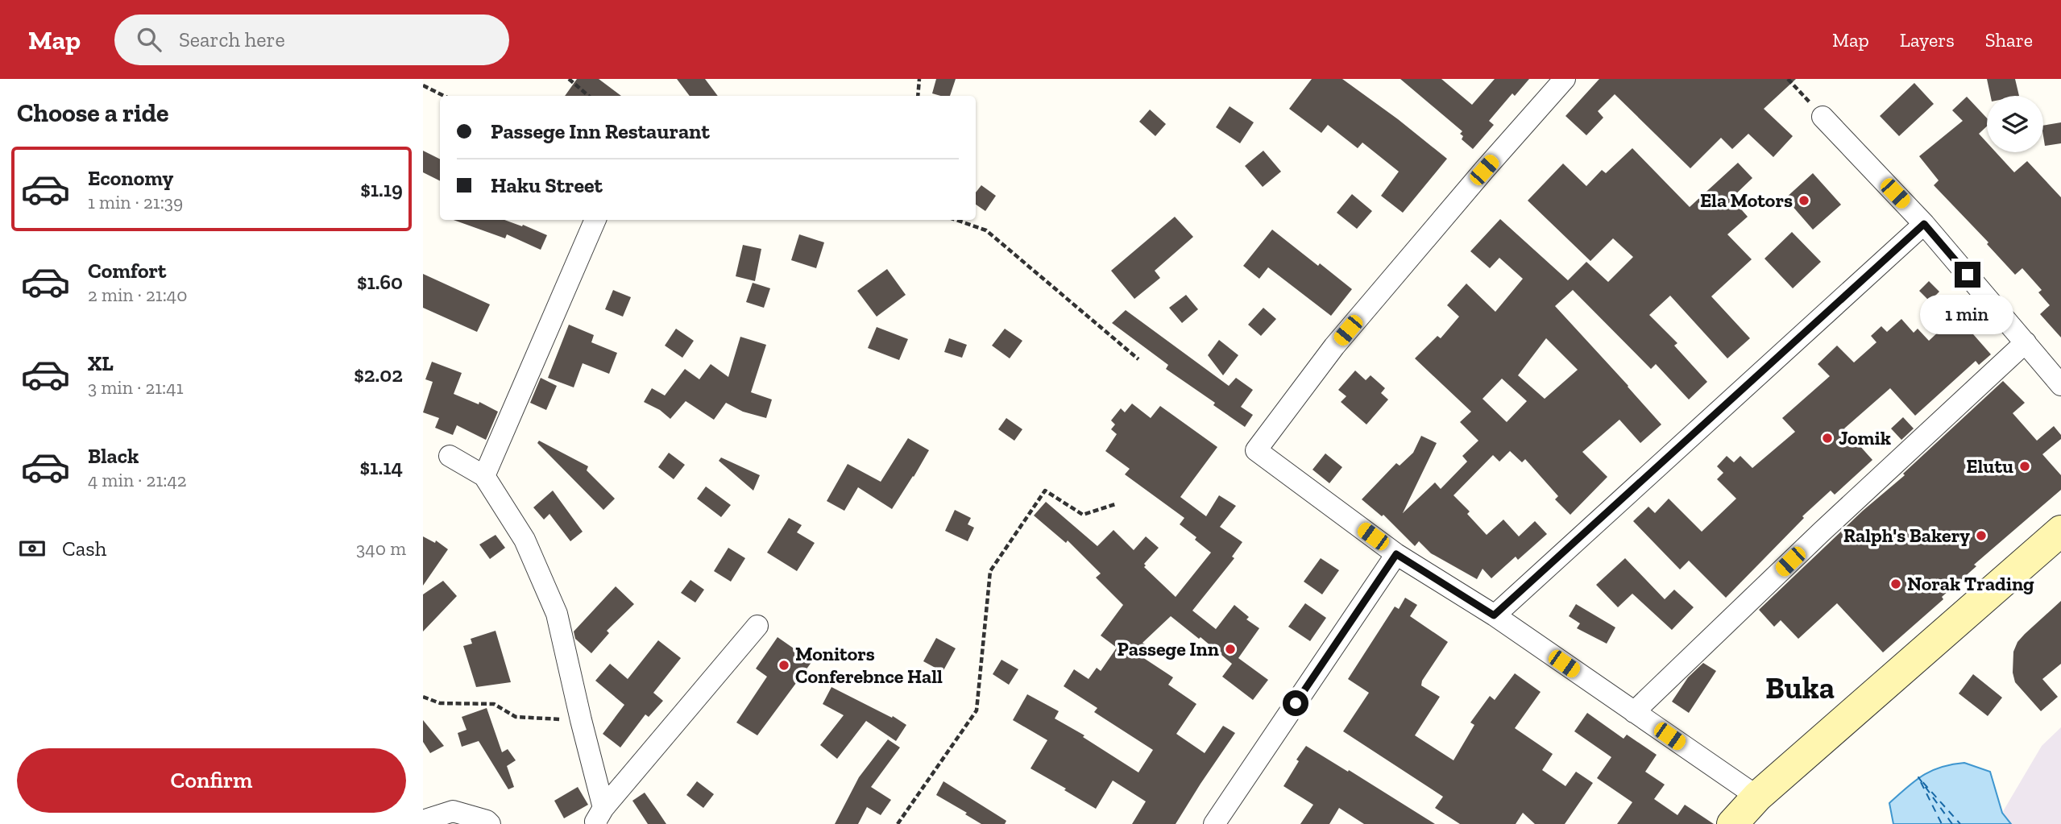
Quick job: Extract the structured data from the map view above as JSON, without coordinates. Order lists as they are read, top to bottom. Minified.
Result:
{"districts":["Buka"],"places":["Ela Motors","Jomik","Elutu","Ralph's Bakery","Norak Trading","Passege Inn","Monitors Conferebnce Hall"],"page":{"header":"Map","search":"Search here","nav":["Map","Layers","Share"],"heading":"Choose a ride","banner":["Passege Inn Restaurant","Haku Street"],"list":[{"name":"Economy","note":"1 min · 21:39","value":"$1.19"},{"name":"Comfort","note":"2 min · 21:40","value":"$1.60"},{"name":"XL","note":"3 min · 21:41","value":"$2.02"},{"name":"Black","note":"4 min · 21:42","value":"$1.14"}],"bubble":"1 min","pay":["Cash","340 m"],"buttons":"Confirm"}}
